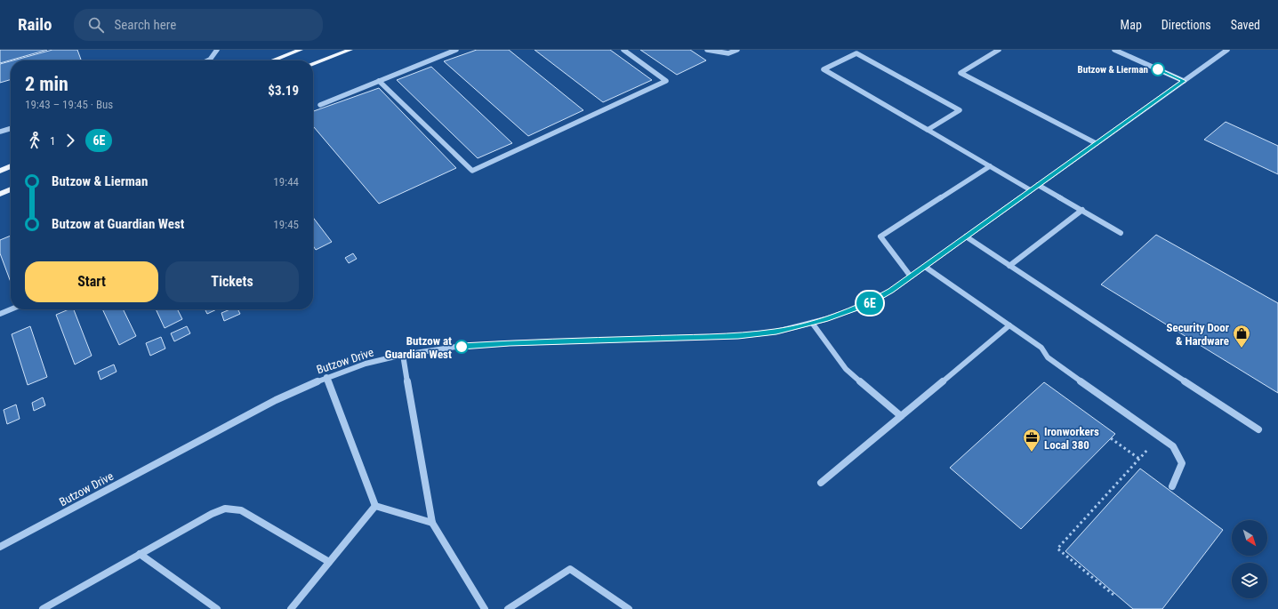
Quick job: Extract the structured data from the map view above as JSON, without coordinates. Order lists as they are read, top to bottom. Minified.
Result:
{"streets":{"street":["Butzow Drive"]},"places":{"other":["Butzow & Lierman","Butzow at Guardian West"],"shop":["Security Door & Hardware"],"office":["Ironworkers Local 380"]},"lines":["bus line 6E"],"north":"bottom right","page":{"header":"Railo","search":"Search here","nav":["Map","Directions","Saved"],"on_map":"6E","heading":["2 min","19:43 – 19:45 · Bus","$3.19"],"legs":["1","6E"],"list":[{"name":"Butzow & Lierman","value":"19:44"},{"name":"Butzow at Guardian West","value":"19:45"}],"buttons":["Start","Tickets"]}}
